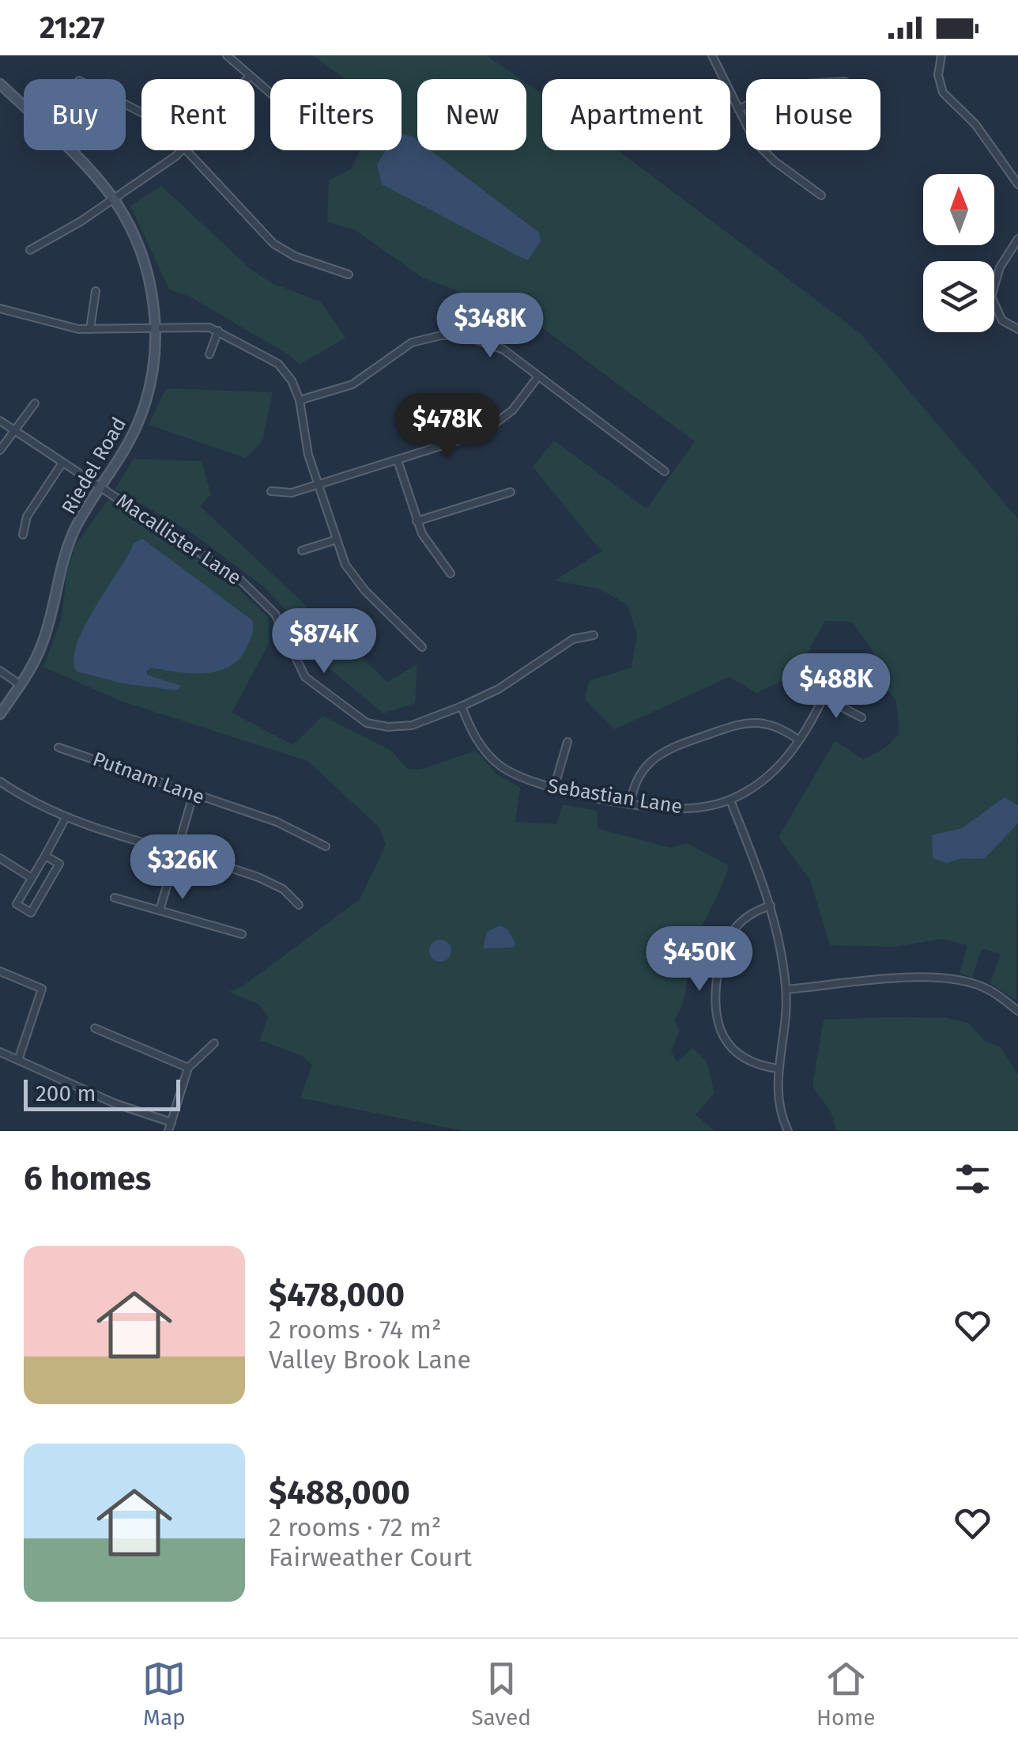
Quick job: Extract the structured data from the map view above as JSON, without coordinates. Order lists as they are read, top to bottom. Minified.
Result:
{"streets":{"street":["Riedel Road","Macallister Lane","Putnam Lane","Sebastian Lane"]},"crossings":[["Riedel Road","Macallister Lane"],["Macallister Lane","Sebastian Lane"]],"scale_bar":"200 m","north":"top","page":{"status":"21:27","chip":["Buy","Rent","Filters","New","Apartment","House"],"price":["$348K","$478K","$874K","$488K","$326K","$450K"],"scale":"200 m","heading":"6 homes","list":[{"name":"$478,000","note":"2 rooms · 74 m² · Valley Brook Lane"},{"name":"$488,000","note":"2 rooms · 72 m² · Fairweather Court"}],"tabs":["Map","Saved","Home"]}}
